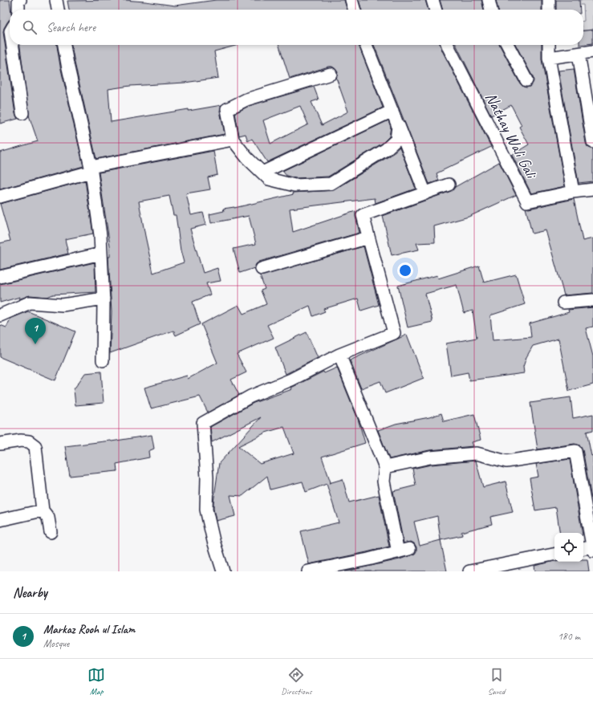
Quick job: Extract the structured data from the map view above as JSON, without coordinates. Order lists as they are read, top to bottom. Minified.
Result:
{"streets":{"street":["Nathay Wali Gali"]},"page":{"search":"Search here","pins":"1","heading":"Nearby","list":[{"mark":"1","name":"Markaz Rooh ul Islam","note":"Mosque","value":"180 m"}],"nav":["Map","Directions","Saved"]}}
